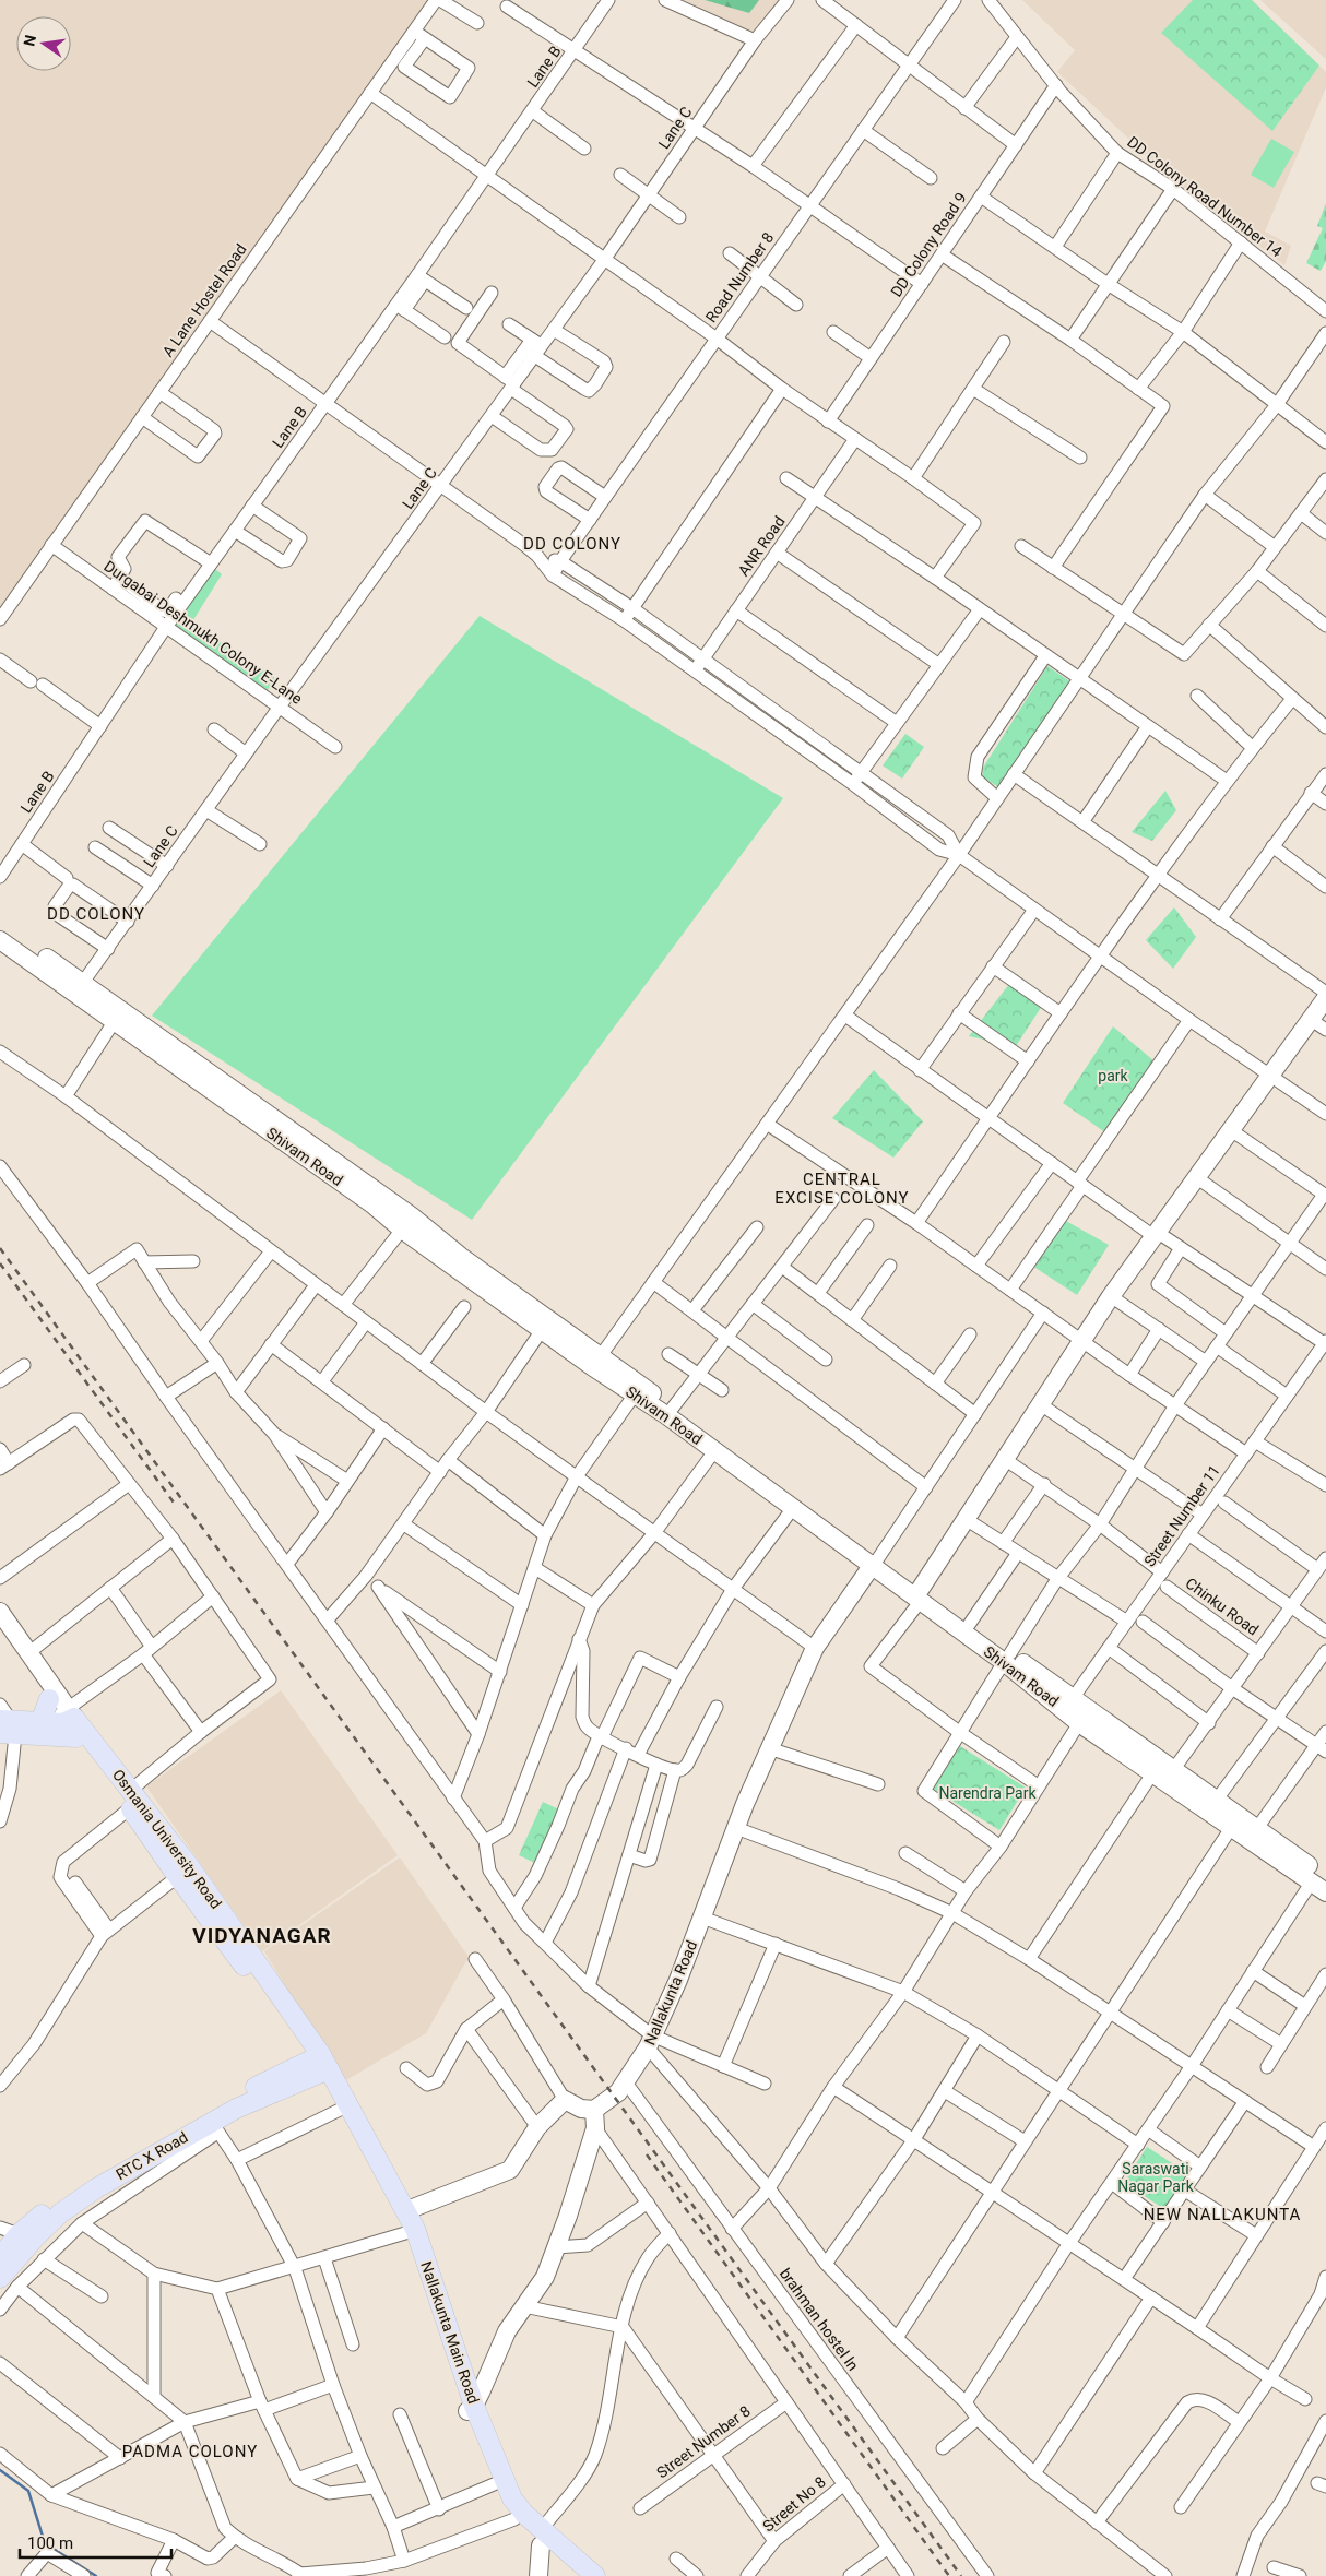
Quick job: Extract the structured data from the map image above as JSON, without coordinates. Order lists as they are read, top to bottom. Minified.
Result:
{"streets":{"main road":["Shivam Road","Osmania University Road","Nallakunta Road","RTC X Road","Nallakunta Main Road"],"street":["Lane B","Lane C","DD Colony Road Number 14","DD Colony Road 9","Road Number 8","A Lane Hostel Road","ANR Road","Durgabai Deshmukh Colony E-Lane","Street Number 11","Chinku Road","brahman hostel ln","Street Number 8","Street No 8"]},"crossings":[["Lane B","Durgabai Deshmukh Colony E-Lane"],["Lane C","Durgabai Deshmukh Colony E-Lane"],["Lane C","Shivam Road"],["DD Colony Road Number 14","DD Colony Road 9"],["A Lane Hostel Road","Durgabai Deshmukh Colony E-Lane"],["Shivam Road","Street Number 11"],["Shivam Road","Nallakunta Road"],["Osmania University Road","RTC X Road"],["Osmania University Road","Nallakunta Main Road"],["Nallakunta Road","brahman hostel ln"],["RTC X Road","Nallakunta Main Road"]],"districts":["DD COLONY","DD COLONY","CENTRAL EXCISE COLONY","VIDYANAGAR","NEW NALLAKUNTA","PADMA COLONY"],"parks":["park","Narendra Park","Saraswati Nagar Park"],"scale_bar":"100 m","north":"left"}
